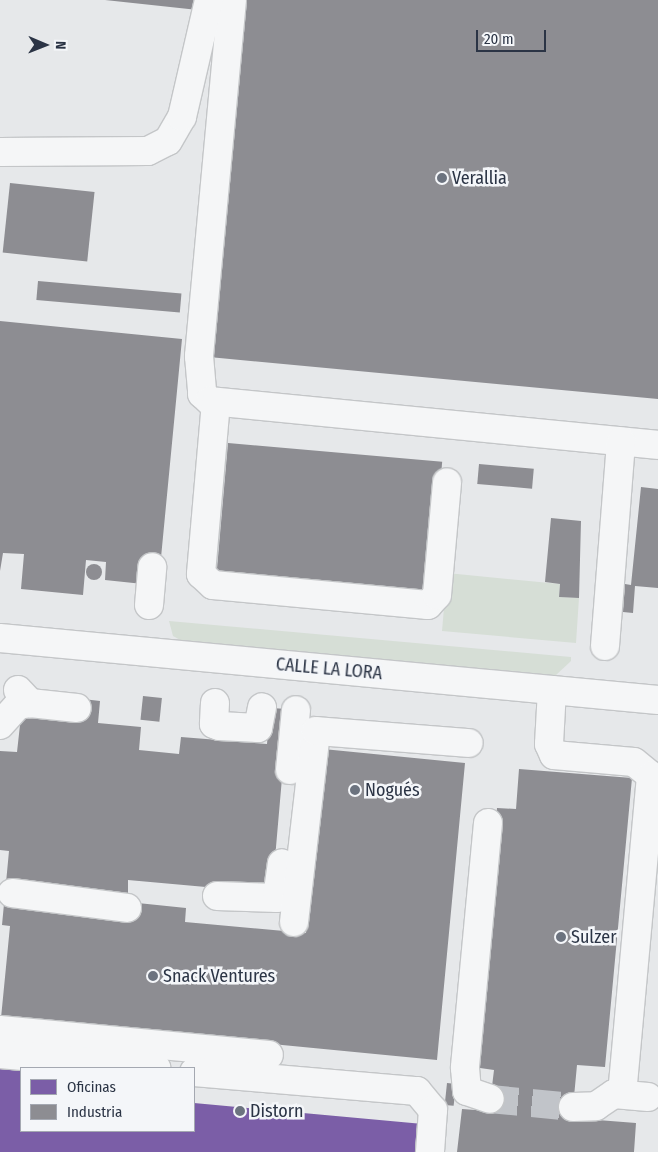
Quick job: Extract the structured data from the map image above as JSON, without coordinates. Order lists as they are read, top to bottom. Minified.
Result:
{"streets":{"street":["CALLE LA LORA"]},"places":["Verallia","Nogués","Sulzer","Snack Ventures","Distorn"],"legend":["Oficinas","Industria"],"scale_bar":"20 m","north":"right"}
